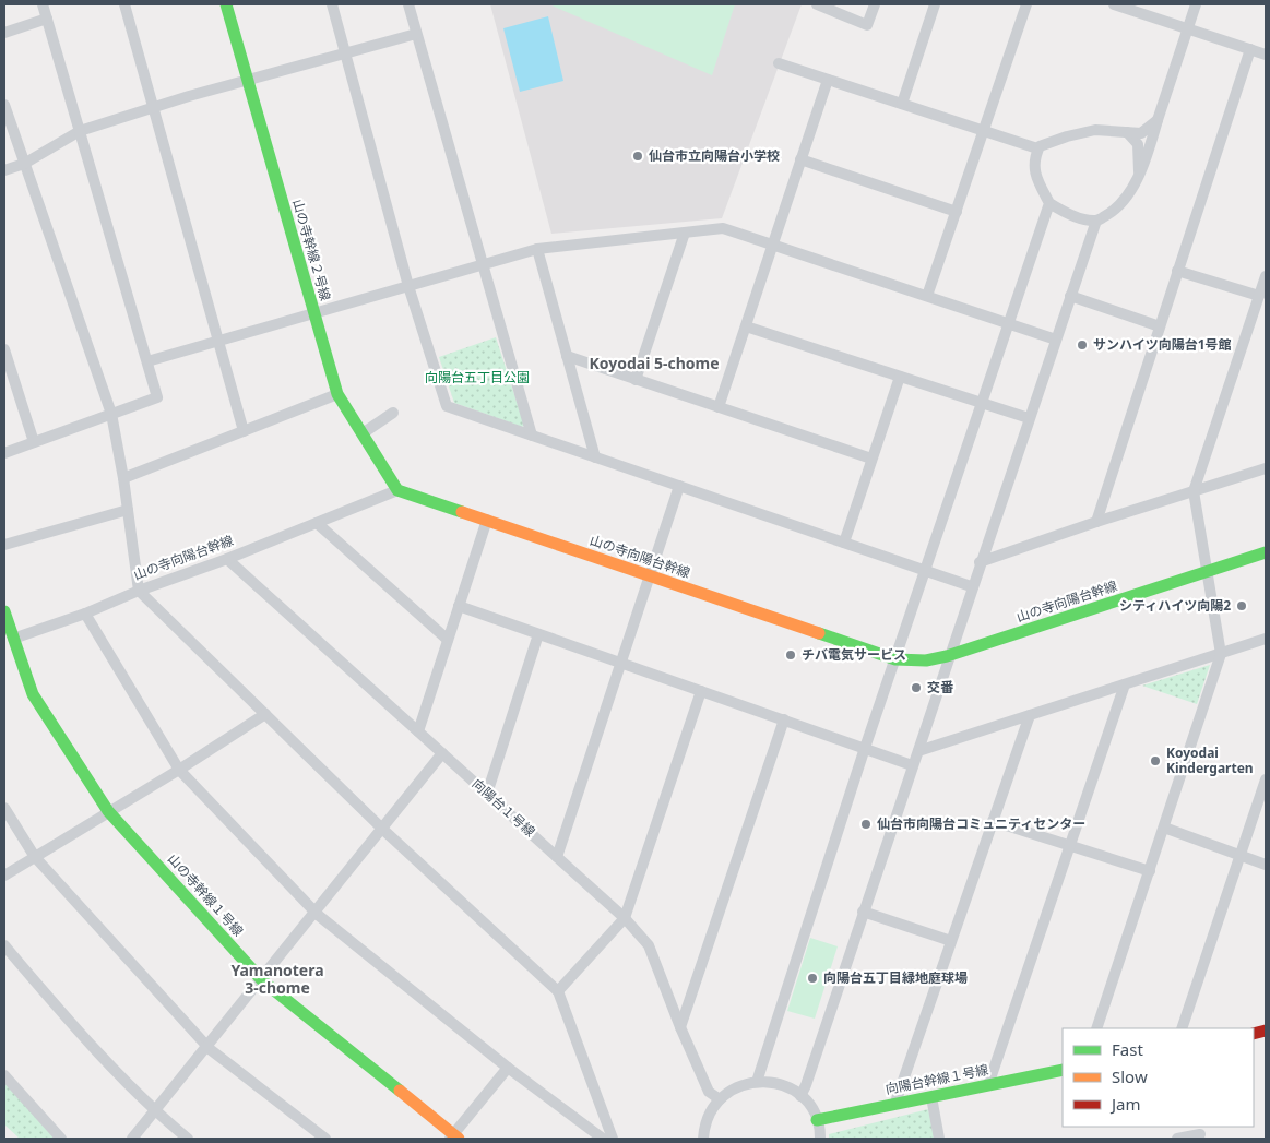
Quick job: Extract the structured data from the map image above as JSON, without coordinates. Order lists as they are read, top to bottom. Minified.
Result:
{"streets":{"street":["山の寺幹線２号線","山の寺向陽台幹線","向陽台１号線","山の寺幹線１号線","向陽台幹線１号線"]},"crossings":[["山の寺幹線２号線","山の寺向陽台幹線"],["山の寺向陽台幹線","向陽台１号線"],["山の寺向陽台幹線","山の寺幹線１号線"]],"districts":["Koyodai 5-chome","Yamanotera 3-chome"],"parks":["向陽台五丁目公園"],"places":["仙台市立向陽台小学校","サンハイツ向陽台1号館","シティハイツ向陽2","チバ電気サービス","交番","Koyodai Kindergarten","仙台市向陽台コミュニティセンター","向陽台五丁目緑地庭球場"],"legend":["Fast","Slow","Jam"]}
